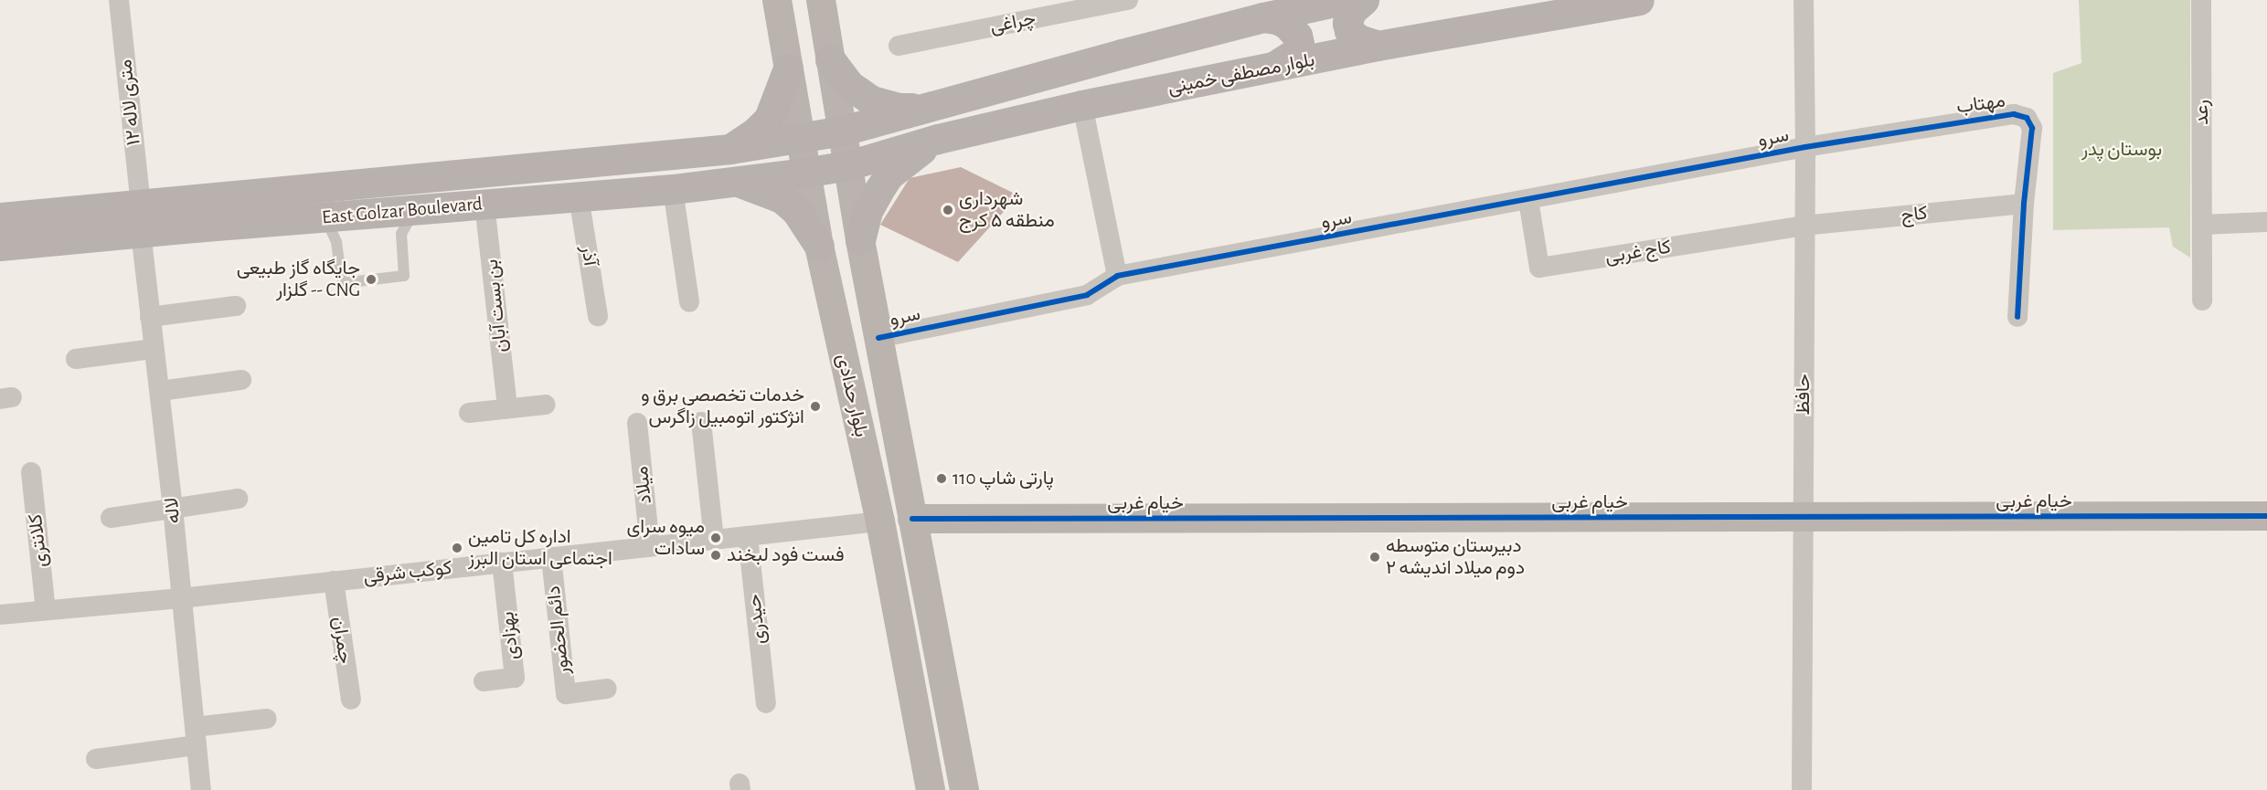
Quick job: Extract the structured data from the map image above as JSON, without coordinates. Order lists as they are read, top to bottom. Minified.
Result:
{"streets":{"main road":["بلوار مصطفی خمینی","East Golzar Boulevard","بلوار حدادی","خیام غربی"],"street":["چراغی","۱۲ متری لاله","مهتاب","رعد","سرو","کاج","کاج غربی","آذر","بن بست آبان","حافظ","میلاد","لاله","کلانتری","کوکب شرقی","حیدری","دائم الحضور","بهزادی","چمران"]},"crossings":[["بلوار مصطفی خمینی","East Golzar Boulevard"],["بلوار مصطفی خمینی","بلوار حدادی"],["۱۲ متری لاله","East Golzar Boulevard"],["۱۲ متری لاله","لاله"],["مهتاب","سرو"],["مهتاب","کاج"],["مهتاب","حافظ"],["سرو","کاج غربی"],["سرو","حافظ"],["سرو","بلوار حدادی"],["East Golzar Boulevard","آذر"],["East Golzar Boulevard","بن بست آبان"],["East Golzar Boulevard","بلوار حدادی"],["East Golzar Boulevard","لاله"],["کاج","کاج غربی"],["کاج","حافظ"],["کاج غربی","حافظ"],["حافظ","خیام غربی"],["بلوار حدادی","خیام غربی"],["بلوار حدادی","کوکب شرقی"],["میلاد","کوکب شرقی"],["لاله","کوکب شرقی"],["کلانتری","کوکب شرقی"],["کوکب شرقی","حیدری"],["کوکب شرقی","دائم الحضور"],["کوکب شرقی","بهزادی"],["کوکب شرقی","چمران"]],"parks":["بوستان پدر"],"places":["شهرداری منطقه ۵ کرج","جایگاه گاز طبیعی گلزار -- CNG","خدمات تخصصی برق و انژکتور اتومبیل زاگرس","پارتی شاپ 110","میوه سرای سادات","اداره کل تامین اجتماعی استان البرز","فست فود لبخند","دبیرستان متوسطه دوم میلاد اندیشه ۲"]}
